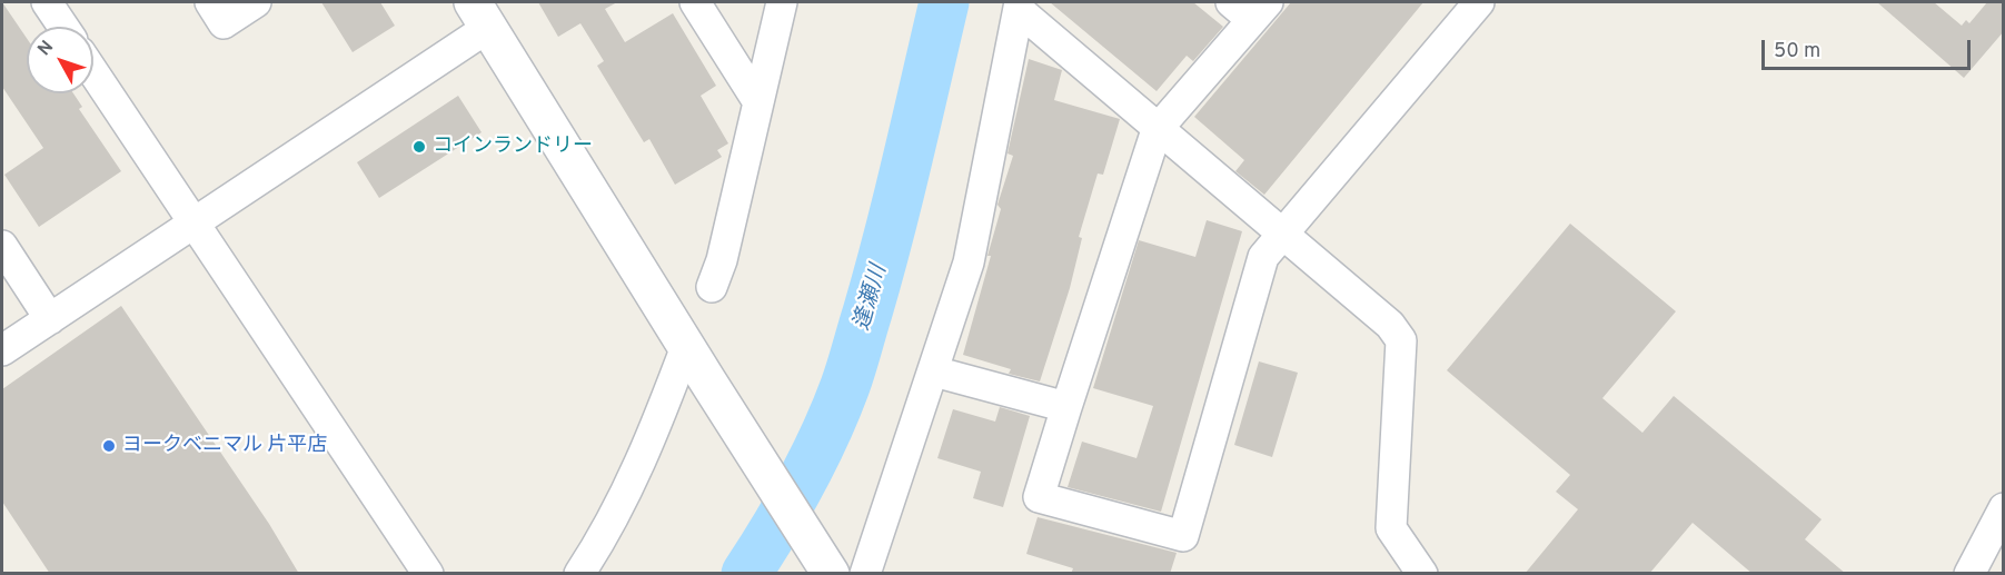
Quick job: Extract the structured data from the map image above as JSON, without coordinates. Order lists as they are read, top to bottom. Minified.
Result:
{"water":["逢瀬川"],"places":["コインランドリー","ヨークベニマル 片平店"],"scale_bar":"50 m","north":"top left"}
